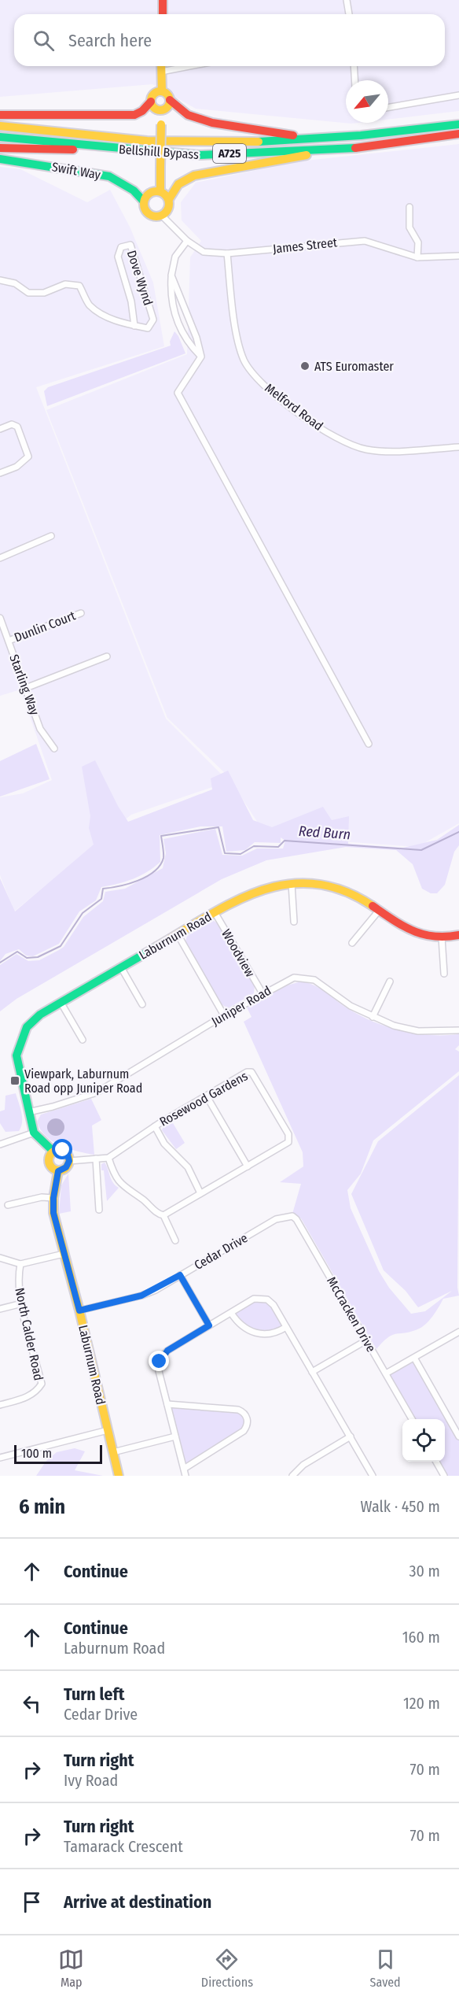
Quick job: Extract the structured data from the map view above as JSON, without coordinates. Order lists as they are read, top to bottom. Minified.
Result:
{"streets":{"main road":["Bellshill Bypass","A725","Swift Way","James Street","Laburnum Road"],"street":["Dove Wynd","Melford Road","Dunlin Court","Starling Way","Woodview","Juniper Road","Rosewood Gardens","Cedar Drive","McCracken Drive","North Calder Road"]},"crossings":[["Swift Way","James Street"],["James Street","Melford Road"],["Dunlin Court","Starling Way"],["Laburnum Road","Woodview"],["Laburnum Road","Juniper Road"],["Laburnum Road","Cedar Drive"],["Woodview","Juniper Road"],["Cedar Drive","McCracken Drive"]],"water":["Red Burn"],"places":{"other":["ATS Euromaster"],"transit":["Viewpark, Laburnum Road opp Juniper Road"]},"scale_bar":"100 m","north":"bottom left","page":{"search":"Search here","scale":"100 m","heading":["6 min","Walk · 450 m"],"list":[["Continue","30 m"],["Continue","Laburnum Road","160 m"],["Turn left","Cedar Drive","120 m"],["Turn right","Ivy Road","70 m"],["Turn right","Tamarack Crescent","70 m"],"Arrive at destination"],"nav":["Map","Directions","Saved"]}}
